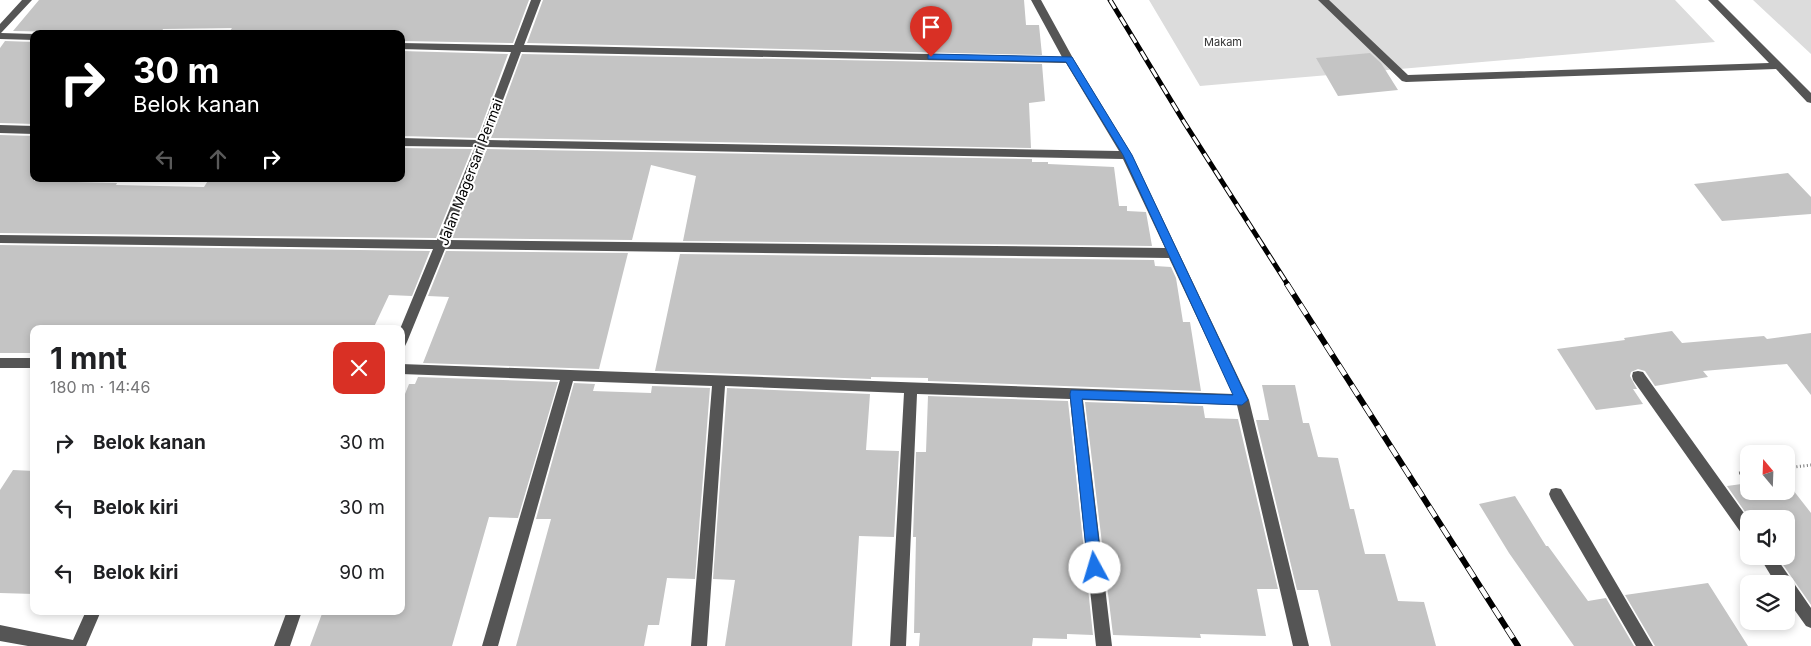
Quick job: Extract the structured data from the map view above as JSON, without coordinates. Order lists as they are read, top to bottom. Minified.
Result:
{"streets":{"street":["Jalan Magersari Permai"]},"parks":["Makam"],"north":"top","page":{"turn":["30 m","Belok kanan"],"heading":["1 mnt","180 m · 14:46"],"list":[{"name":"Belok kanan","value":"30 m"},{"name":"Belok kiri","value":"30 m"},{"name":"Belok kiri","value":"90 m"}]}}
